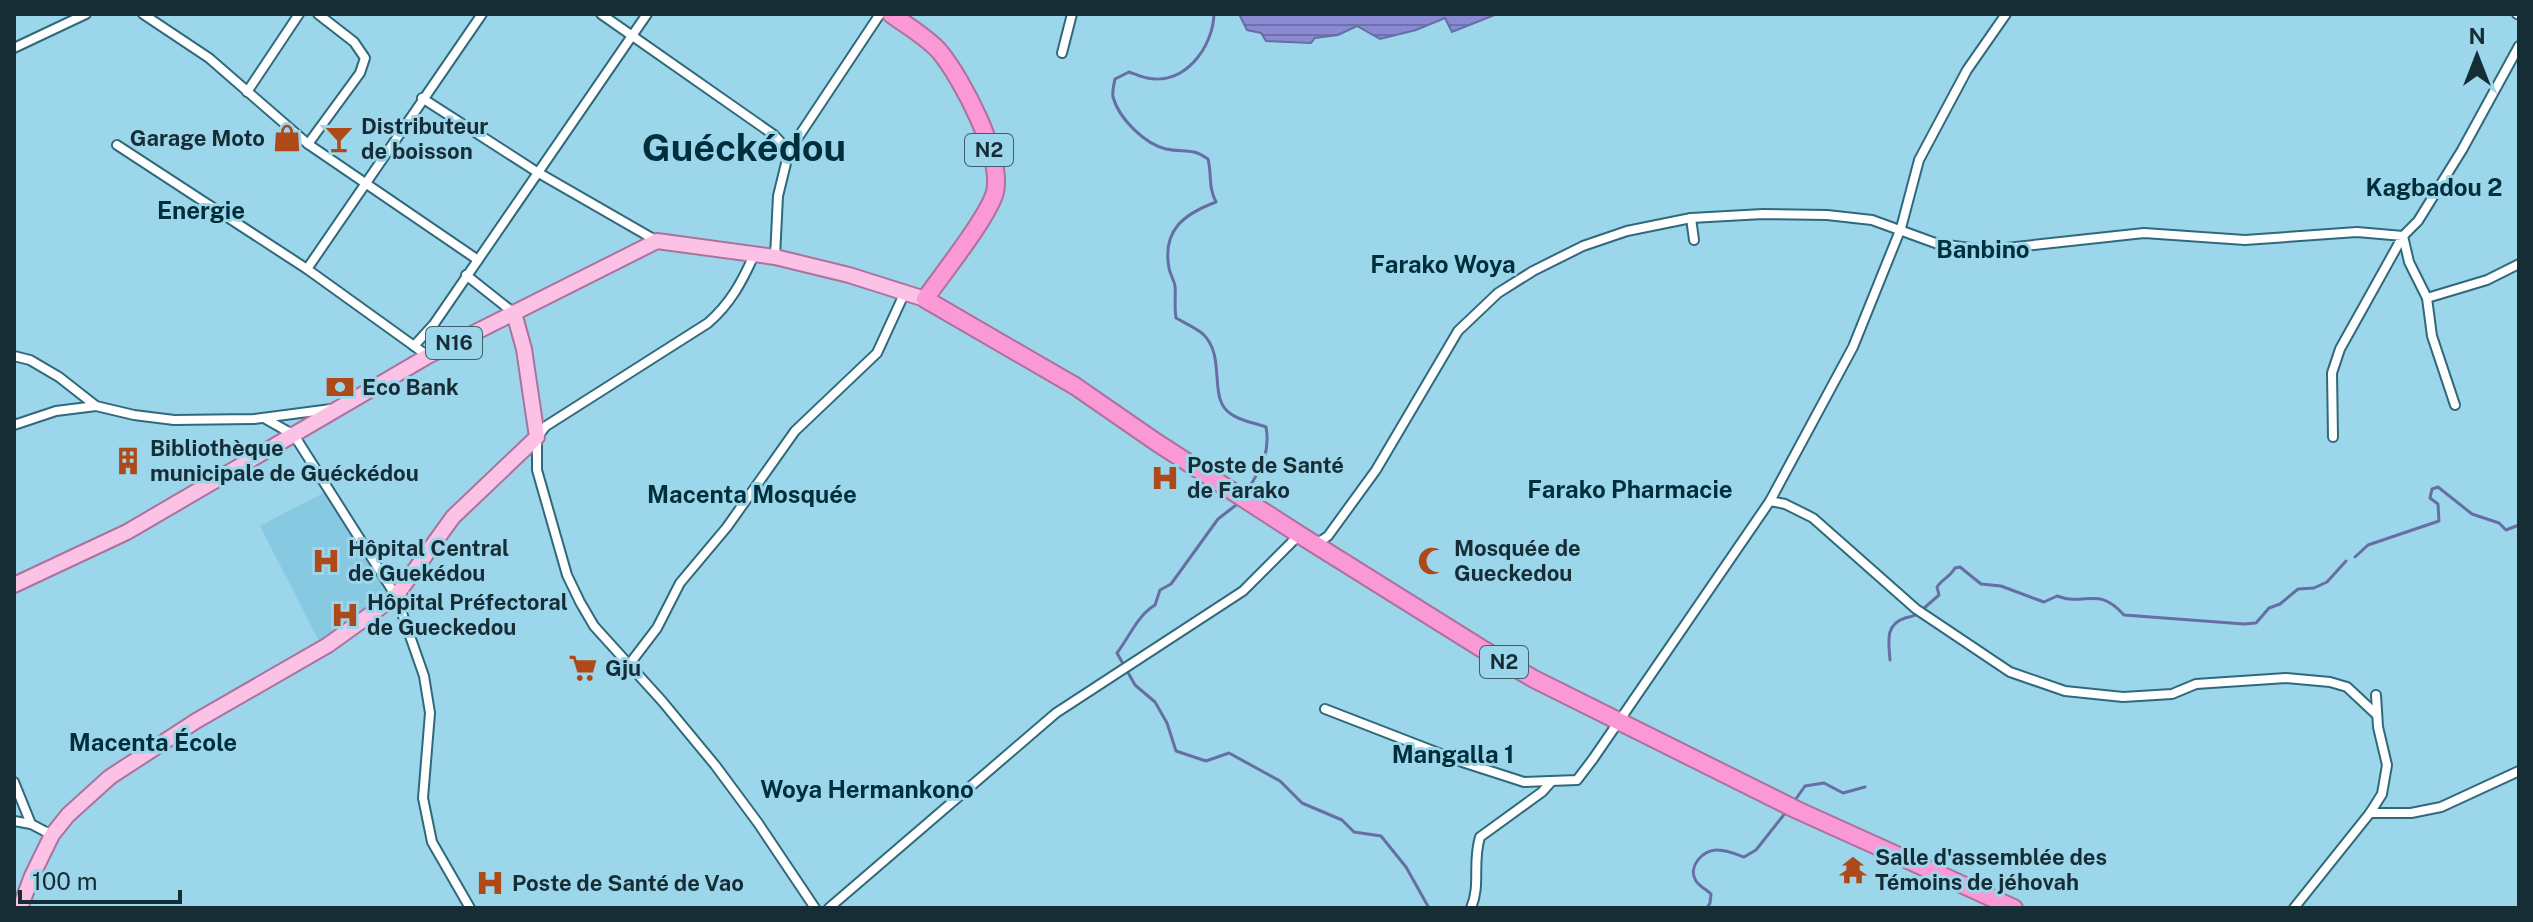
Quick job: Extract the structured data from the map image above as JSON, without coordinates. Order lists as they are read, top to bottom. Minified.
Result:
{"streets":{"highway":["N2"],"main road":["N16"]},"districts":["Guéckédou","Kagbadou 2","Energie","Banbino","Farako Woya","Farako Pharmacie","Macenta Mosquée","Macenta École","Mangalla 1","Woya Hermankono"],"places":{"shop":["Garage Moto"],"bar":["Distributeur de boisson"],"bank":["Eco Bank"],"building":["Bibliothèque municipale de Guéckédou"],"hospital":["Poste de Santé de Farako","Hôpital Central de Guekédou","Hôpital Préfectoral de Gueckedou","Poste de Santé de Vao"],"mosque":["Mosquée de Gueckedou"],"supermarket":["Gju"],"temple":["Salle d'assemblée des Témoins de jéhovah"]},"scale_bar":"100 m","north":"top"}
